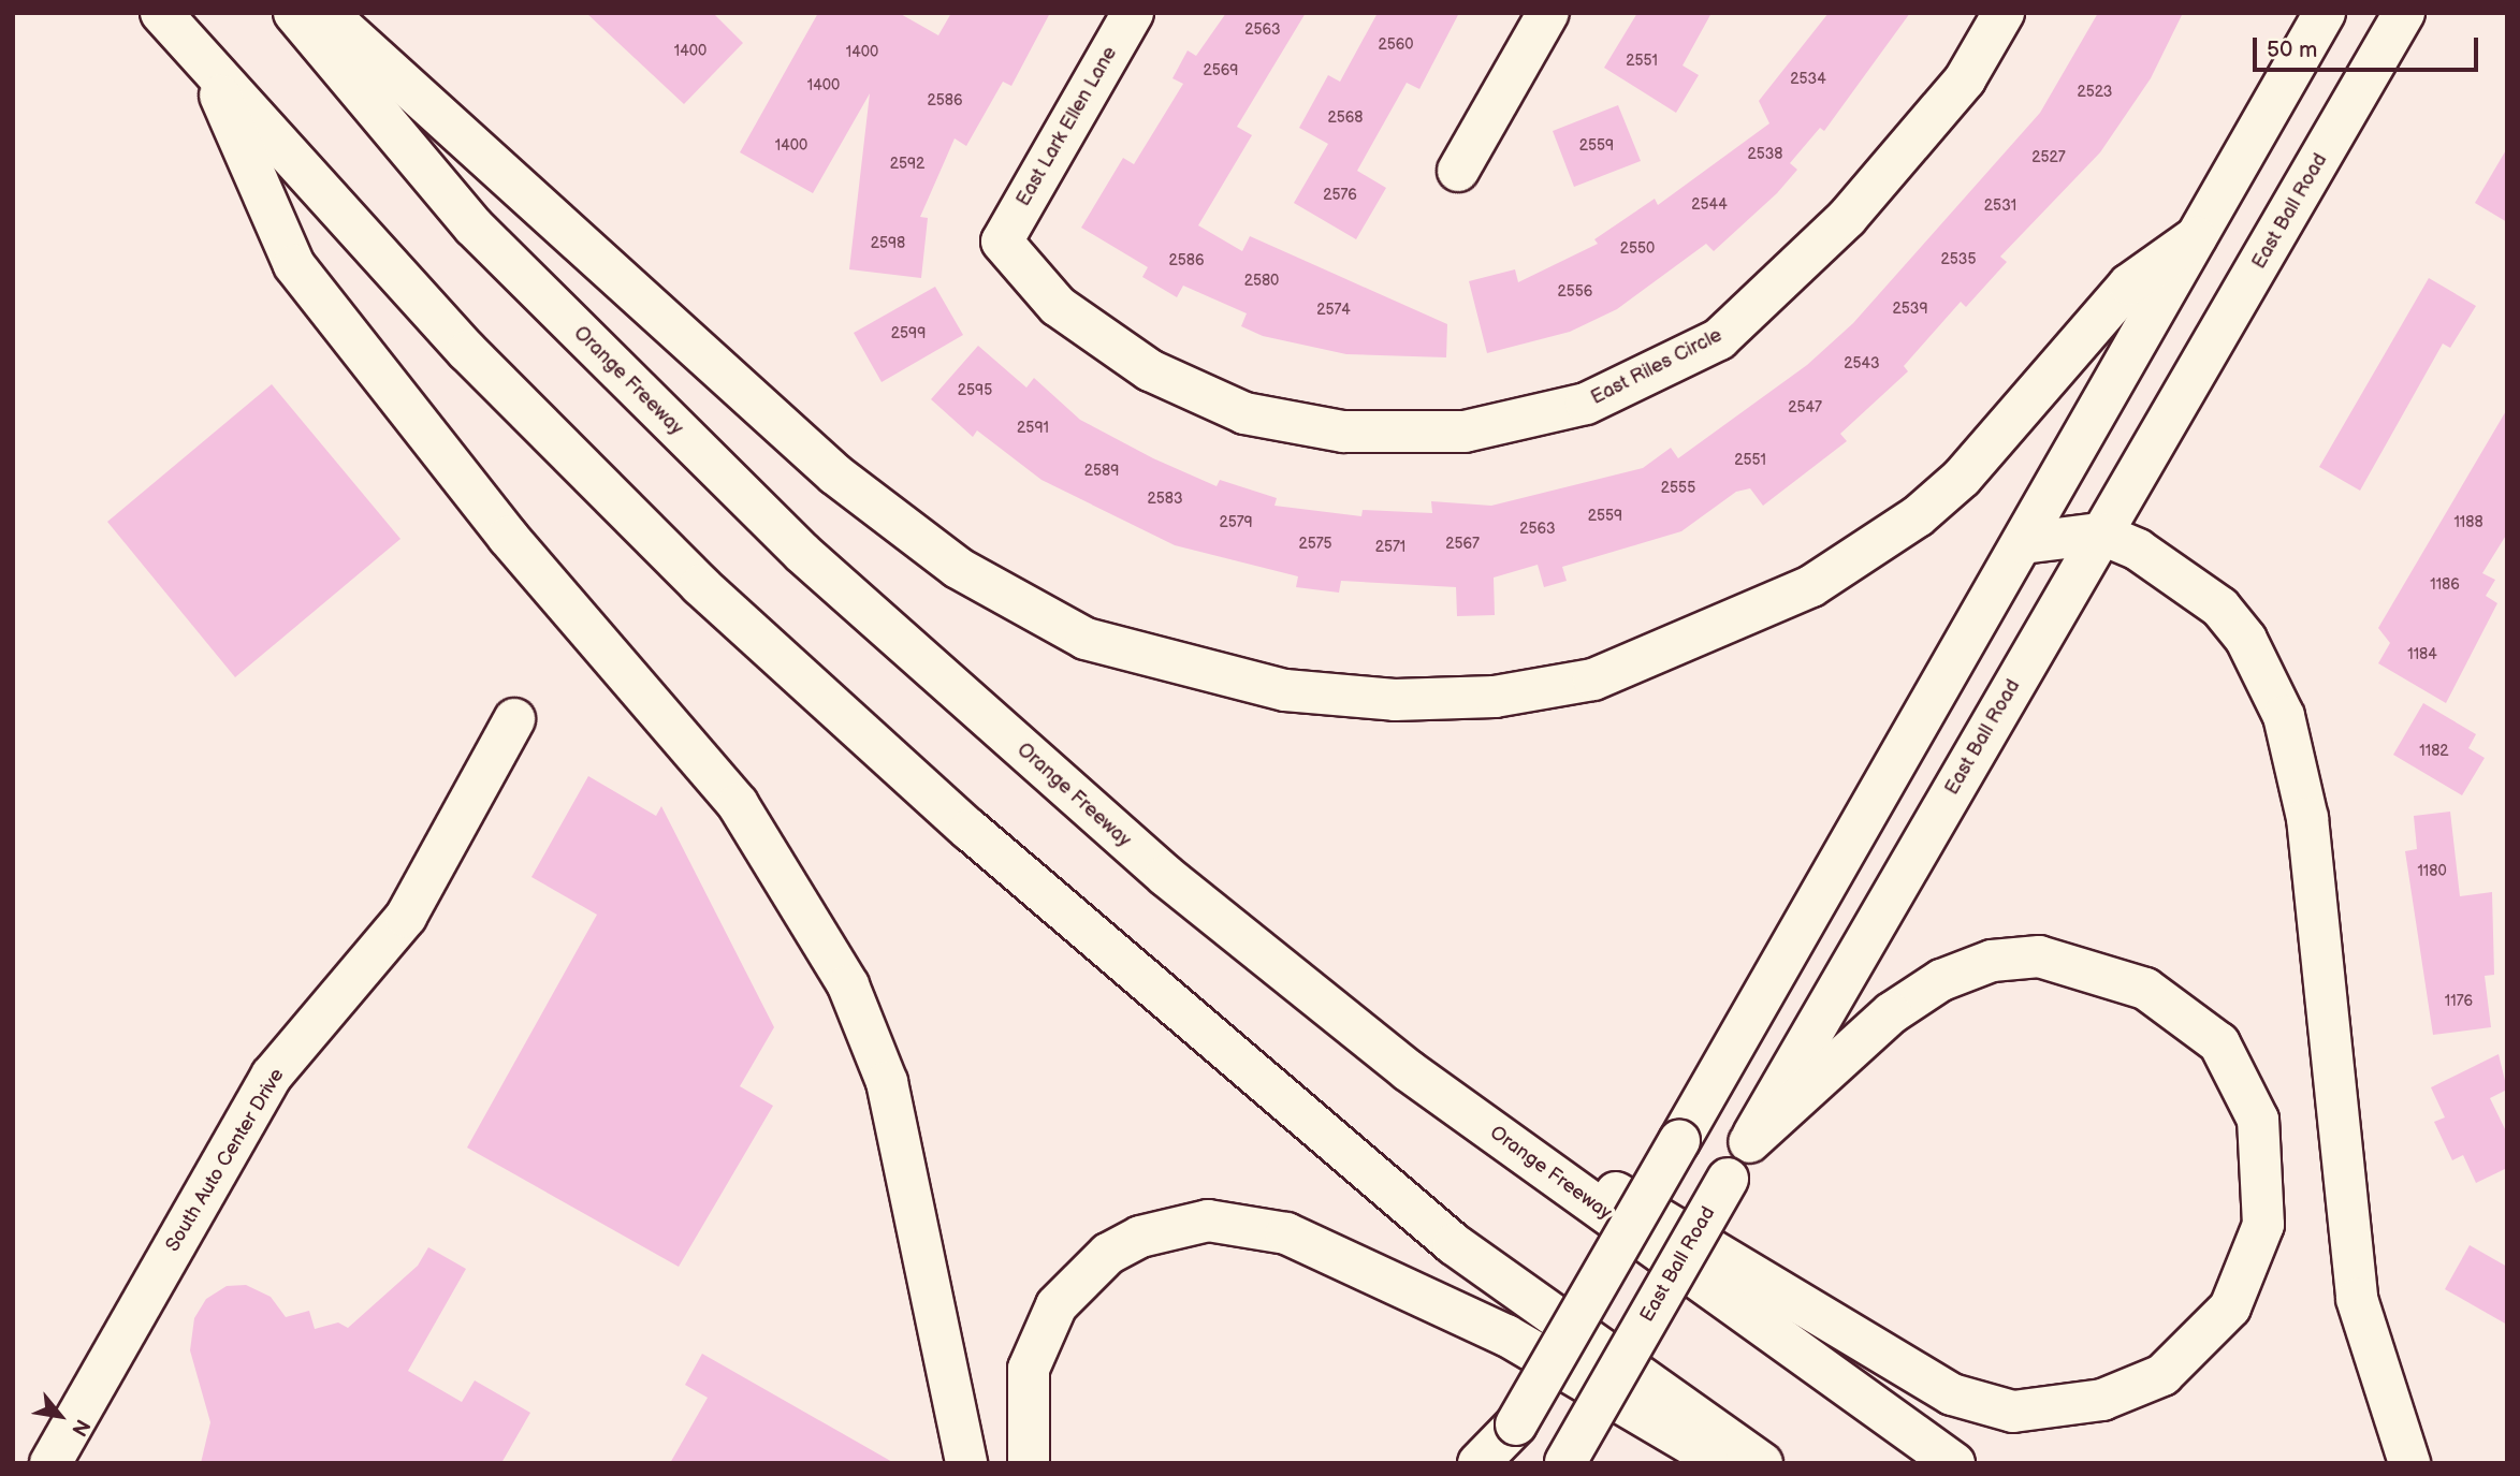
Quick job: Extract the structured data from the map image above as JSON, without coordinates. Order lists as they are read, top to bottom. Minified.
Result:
{"streets":{"main road":["East Lark Ellen Lane","East Ball Road","East Riles Circle","Orange Freeway","South Auto Center Drive"]},"crossings":[["East Lark Ellen Lane","East Riles Circle"]],"house_numbers":["2563","2560","1400","1400","2551","2569","2534","1400","2523","2586","2568","1400","2559","2538","2527","2592","2576","2544","2531","2598","2550","2535","2586","2580","2556","2539","2574","2599","2543","2595","2547","2591","2551","2589","2555","2583","2559","2579","1188","2563","2575","2567","2571","1186","1184","1182","1180","1176"],"scale_bar":"50 m","north":"bottom right"}
